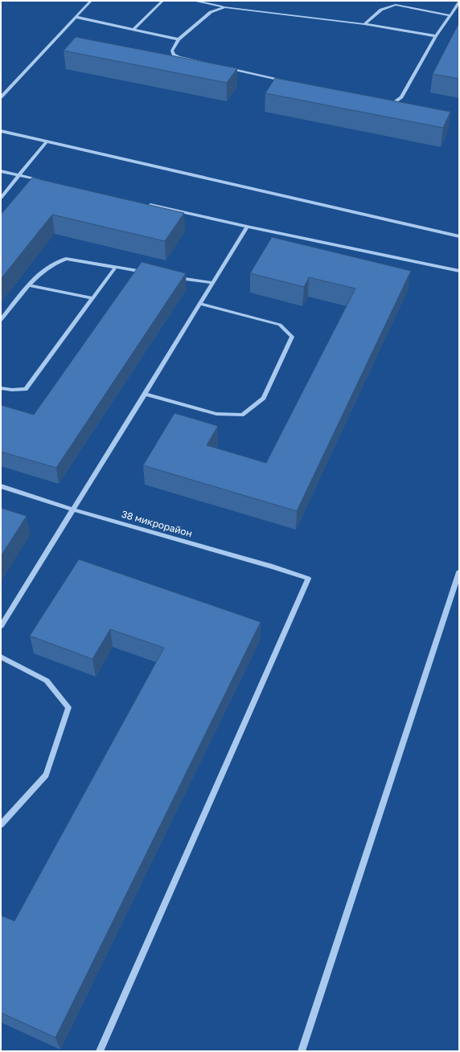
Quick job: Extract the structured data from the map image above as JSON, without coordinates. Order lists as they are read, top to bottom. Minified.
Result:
{"streets":{"street":["38 микрорайон"]}}
